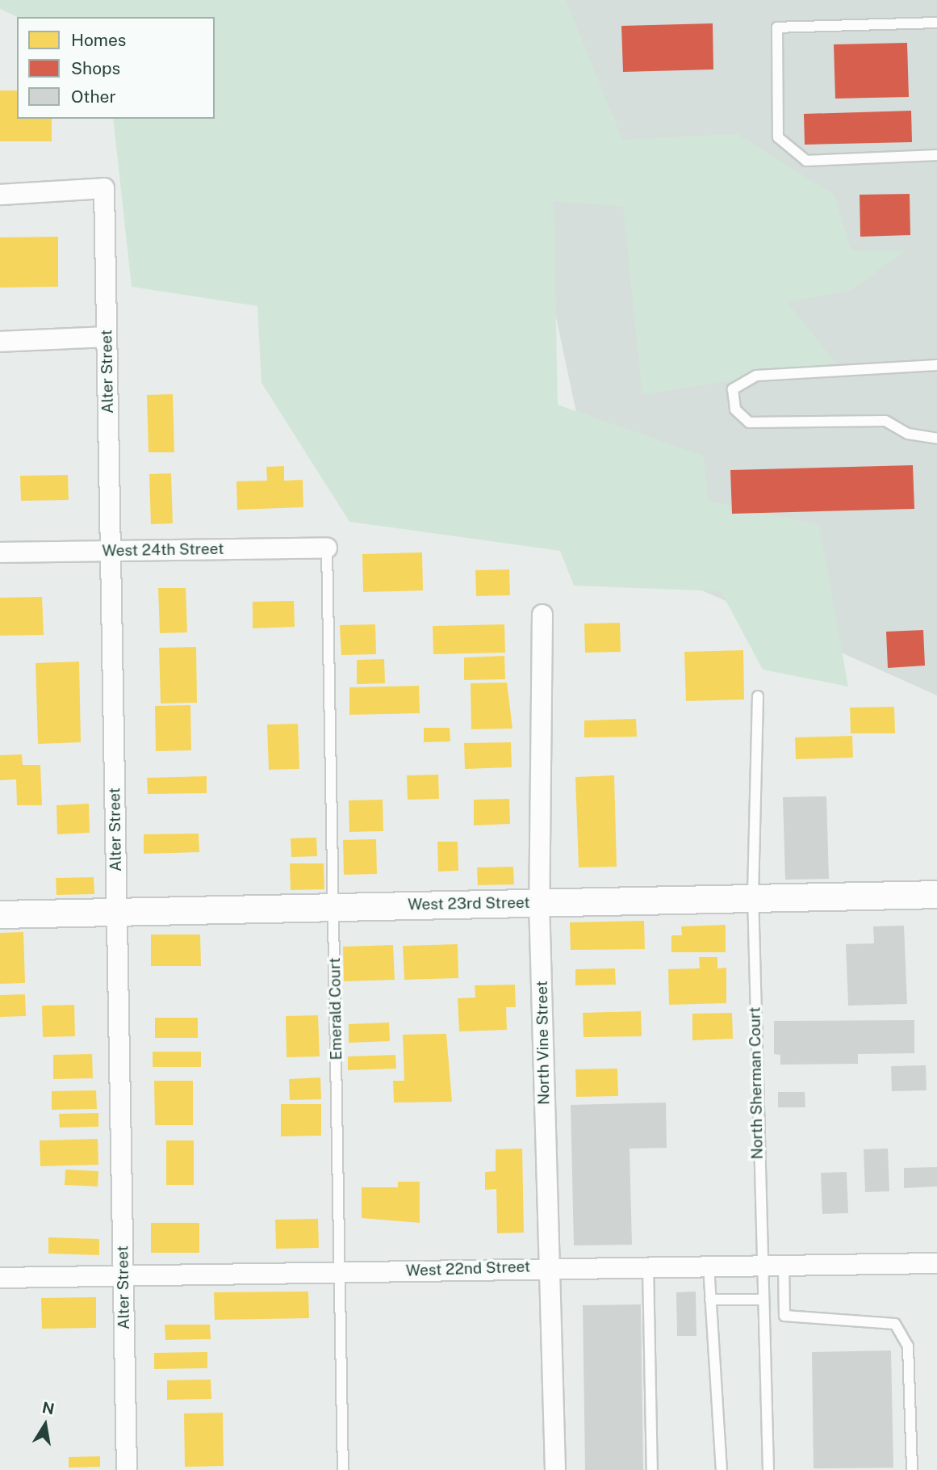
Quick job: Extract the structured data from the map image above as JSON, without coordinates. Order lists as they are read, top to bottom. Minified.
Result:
{"streets":{"street":["Alter Street","West 24th Street","West 23rd Street","North Vine Street","West 22nd Street"],"lane":["Emerald Court","North Sherman Court"]},"crossings":[["Alter Street","West 24th Street"],["Alter Street","West 23rd Street"],["Alter Street","West 22nd Street"],["West 24th Street","Emerald Court"],["West 23rd Street","Emerald Court"],["West 23rd Street","North Vine Street"],["West 23rd Street","North Sherman Court"],["Emerald Court","West 22nd Street"],["North Vine Street","West 22nd Street"],["North Sherman Court","West 22nd Street"]],"legend":["Homes","Shops","Other"],"north":"top"}
